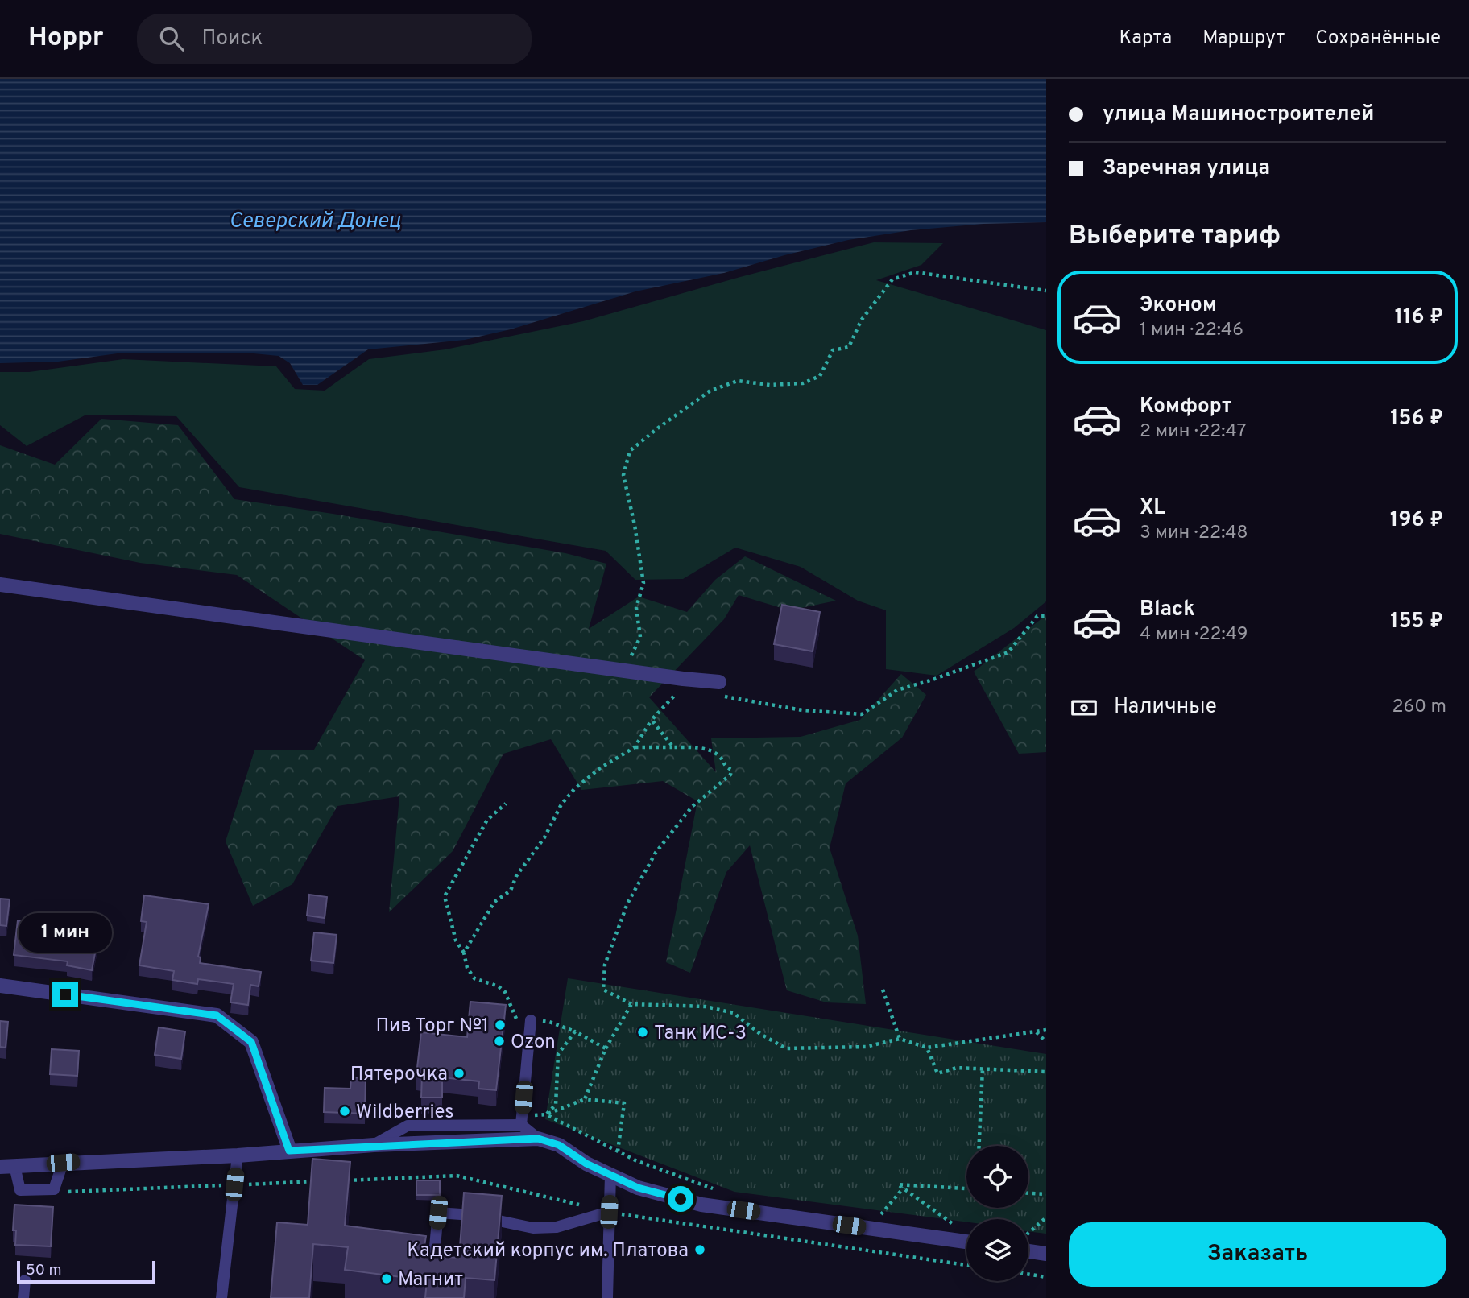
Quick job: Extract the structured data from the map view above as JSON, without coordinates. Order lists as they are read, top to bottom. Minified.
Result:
{"water":["Северский Донец"],"places":["Пив Торг №1","Танк ИС-3","Ozon","Пятерочка","Wildberries","Кадетский корпус им. Платова","Магнит"],"scale_bar":"50 m","page":{"header":"Hoppr","search":"Поиск","nav":["Карта","Маршрут","Сохранённые"],"banner":["улица Машиностроителей","Заречная улица"],"heading":"Выберите тариф","list":[{"name":"Эконом","note":"1 мин · 22:46","value":"116 ₽"},{"name":"Комфорт","note":"2 мин · 22:47","value":"156 ₽"},{"name":"XL","note":"3 мин · 22:48","value":"196 ₽"},{"name":"Black","note":"4 мин · 22:49","value":"155 ₽"}],"pay":["Наличные","260 m"],"bubble":"1 мин","buttons":"Заказать","scale":"50 m"}}
